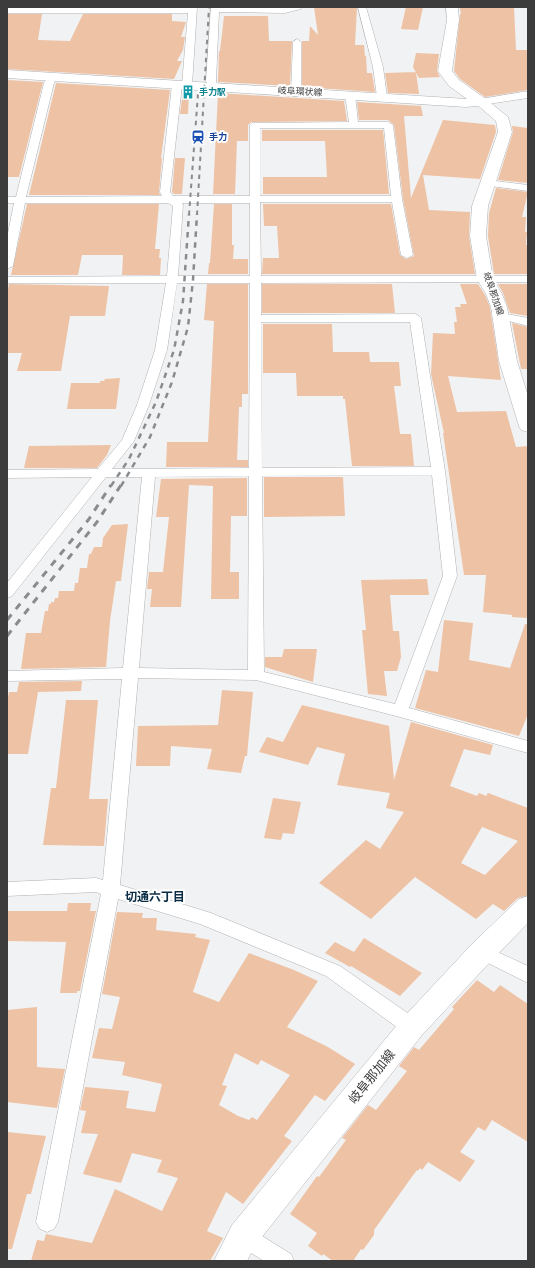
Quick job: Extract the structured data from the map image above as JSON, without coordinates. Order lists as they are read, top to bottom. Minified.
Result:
{"streets":{"main road":["岐阜環状線","岐阜那加線"]},"crossings":[["岐阜環状線","岐阜那加線"]],"districts":["切通六丁目"],"places":{"building":["手力駅"],"station":["手力"]}}
